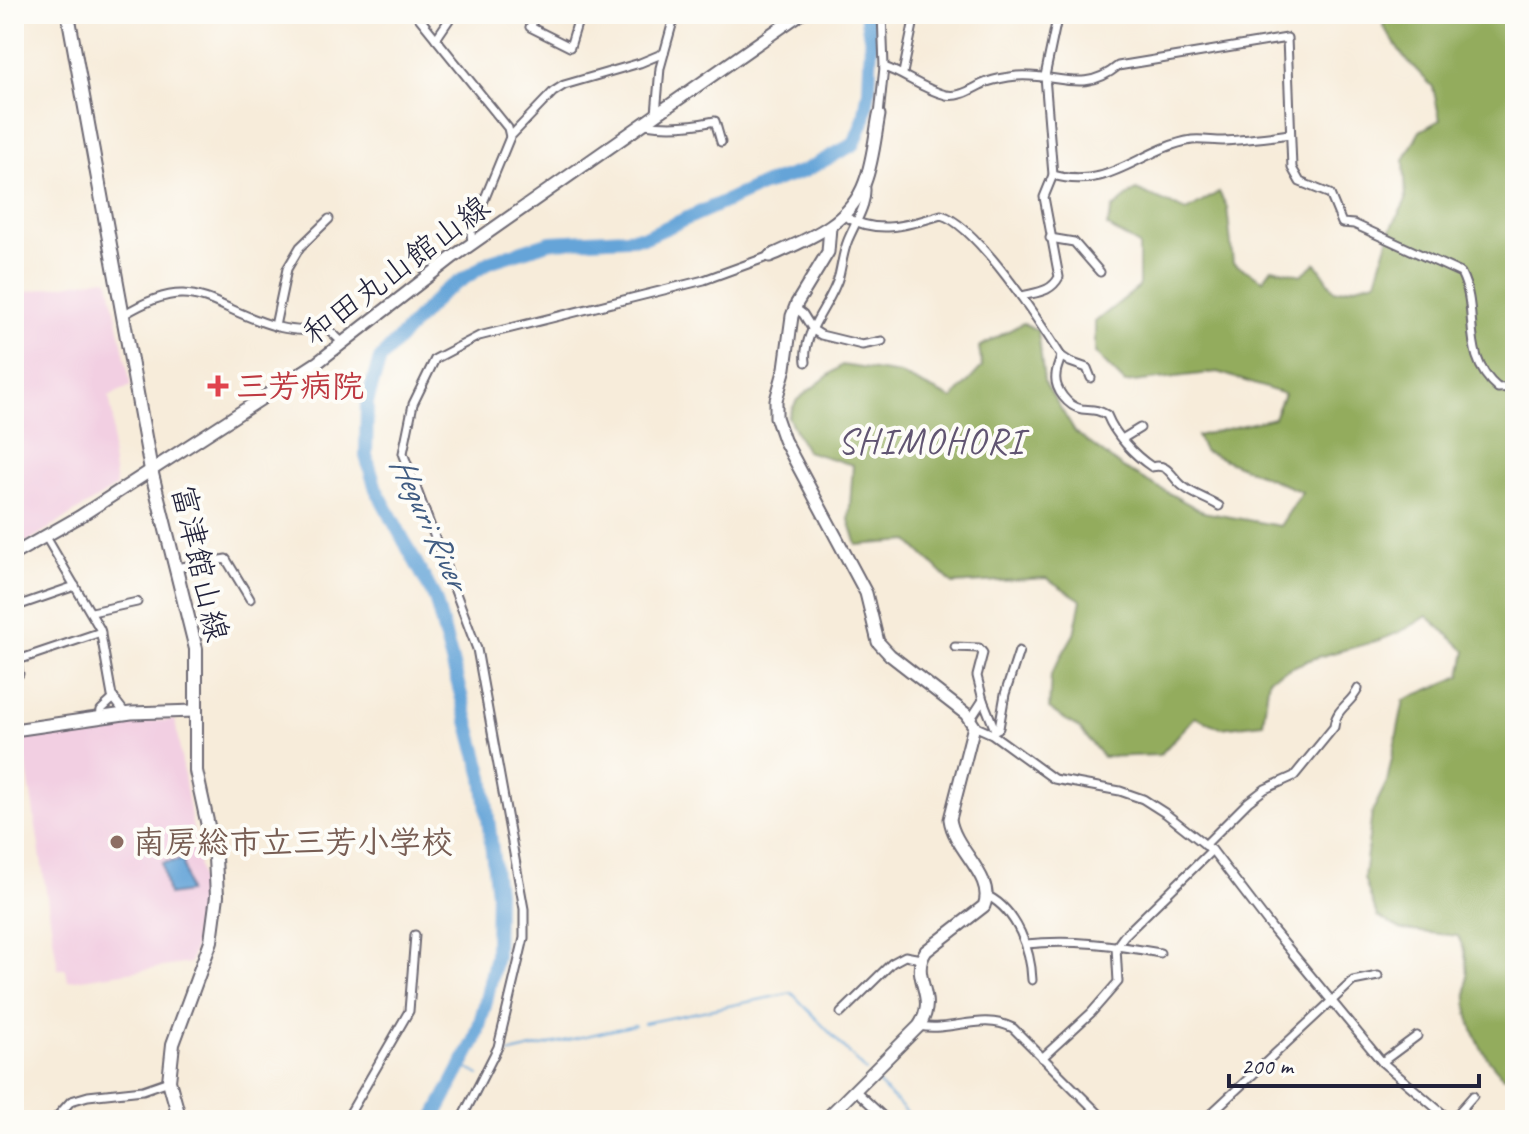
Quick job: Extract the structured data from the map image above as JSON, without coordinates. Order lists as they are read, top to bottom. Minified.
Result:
{"streets":{"main road":["富津館山線"],"street":["和田丸山館山線"]},"crossings":[["和田丸山館山線","富津館山線"]],"districts":["SHIMOHORI"],"water":["Heguri River"],"places":{"health":["三芳病院"],"other":["南房総市立三芳小学校"]},"scale_bar":"200 m"}
